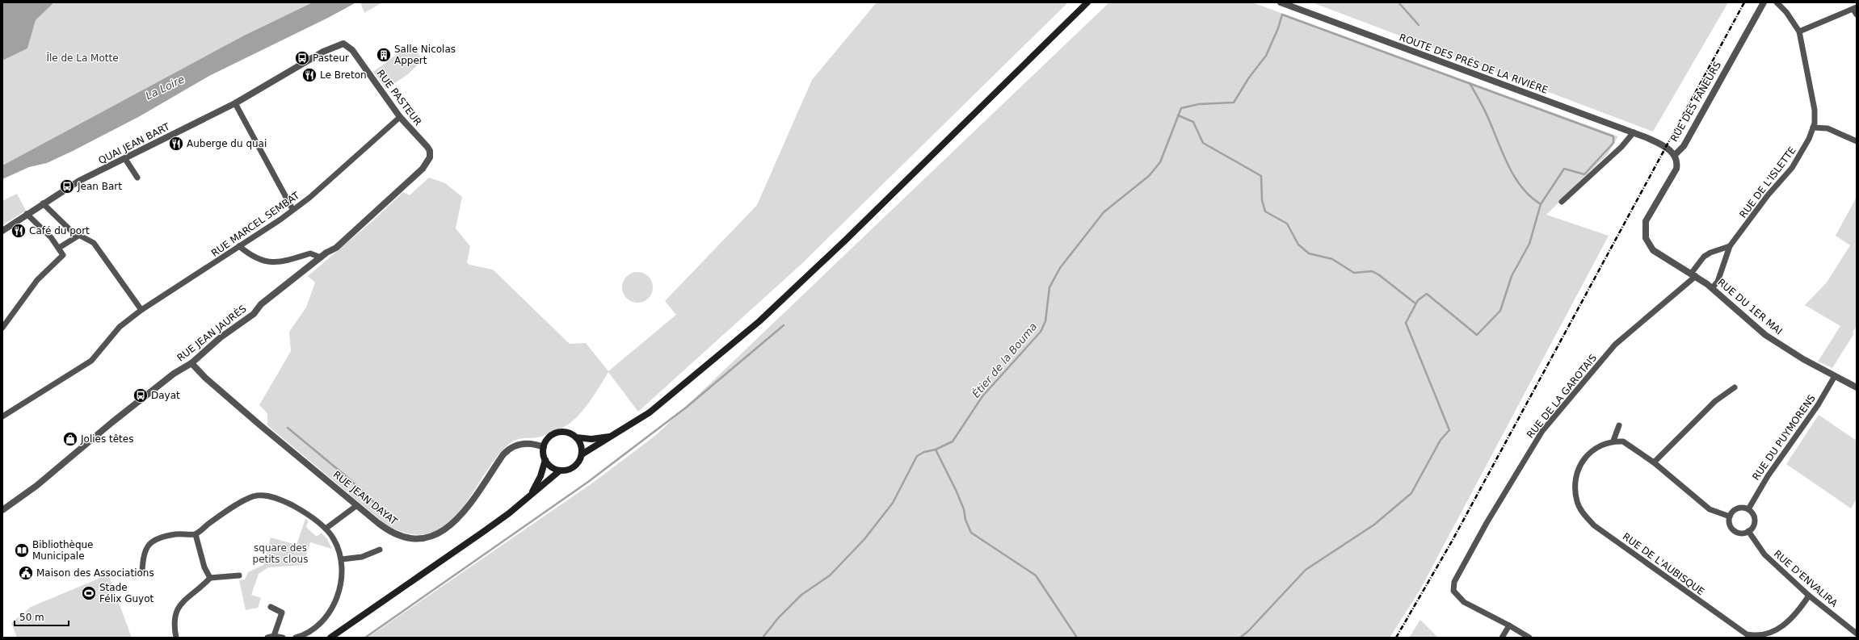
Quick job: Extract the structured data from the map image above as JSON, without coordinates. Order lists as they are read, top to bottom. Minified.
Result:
{"streets":{"street":["ROUTE DES PRÉS DE LA RIVIÈRE","RUE PASTEUR","RUE DES FANEURS","QUAI JEAN BART","RUE DE L'ISLETTE","RUE MARCEL SEMBAT","RUE DU 1ER MAI","RUE JEAN JAURÈS","RUE DE LA GAROTAIS","RUE DU PUYMORENS","RUE JEAN DAYAT","RUE DE L'AUBISQUE","RUE D'ENVALIRA"]},"crossings":[["ROUTE DES PRÉS DE LA RIVIÈRE","RUE DES FANEURS"],["RUE PASTEUR","QUAI JEAN BART"],["RUE PASTEUR","RUE MARCEL SEMBAT"],["RUE PASTEUR","RUE JEAN JAURÈS"],["RUE DES FANEURS","RUE DU 1ER MAI"],["RUE DE L'ISLETTE","RUE DU 1ER MAI"],["RUE DU 1ER MAI","RUE DE LA GAROTAIS"],["RUE DU 1ER MAI","RUE DU PUYMORENS"],["RUE JEAN JAURÈS","RUE JEAN DAYAT"],["RUE DU PUYMORENS","RUE D'ENVALIRA"],["RUE DE L'AUBISQUE","RUE D'ENVALIRA"]],"water":["La Loire","Étier de la Bouma"],"parks":["Île de La Motte","square des petits clous"],"places":{"building":["Salle Nicolas Appert"],"bus stop":["Pasteur","Jean Bart","Dayat"],"restaurant":["Le Breton","Auberge du quai","Café du port"],"shop":["Jolies têtes"],"library":["Bibliothèque Municipale"],"public building":["Maison des Associations"],"sports":["Stade Félix Guyot"]},"scale_bar":"50 m"}
